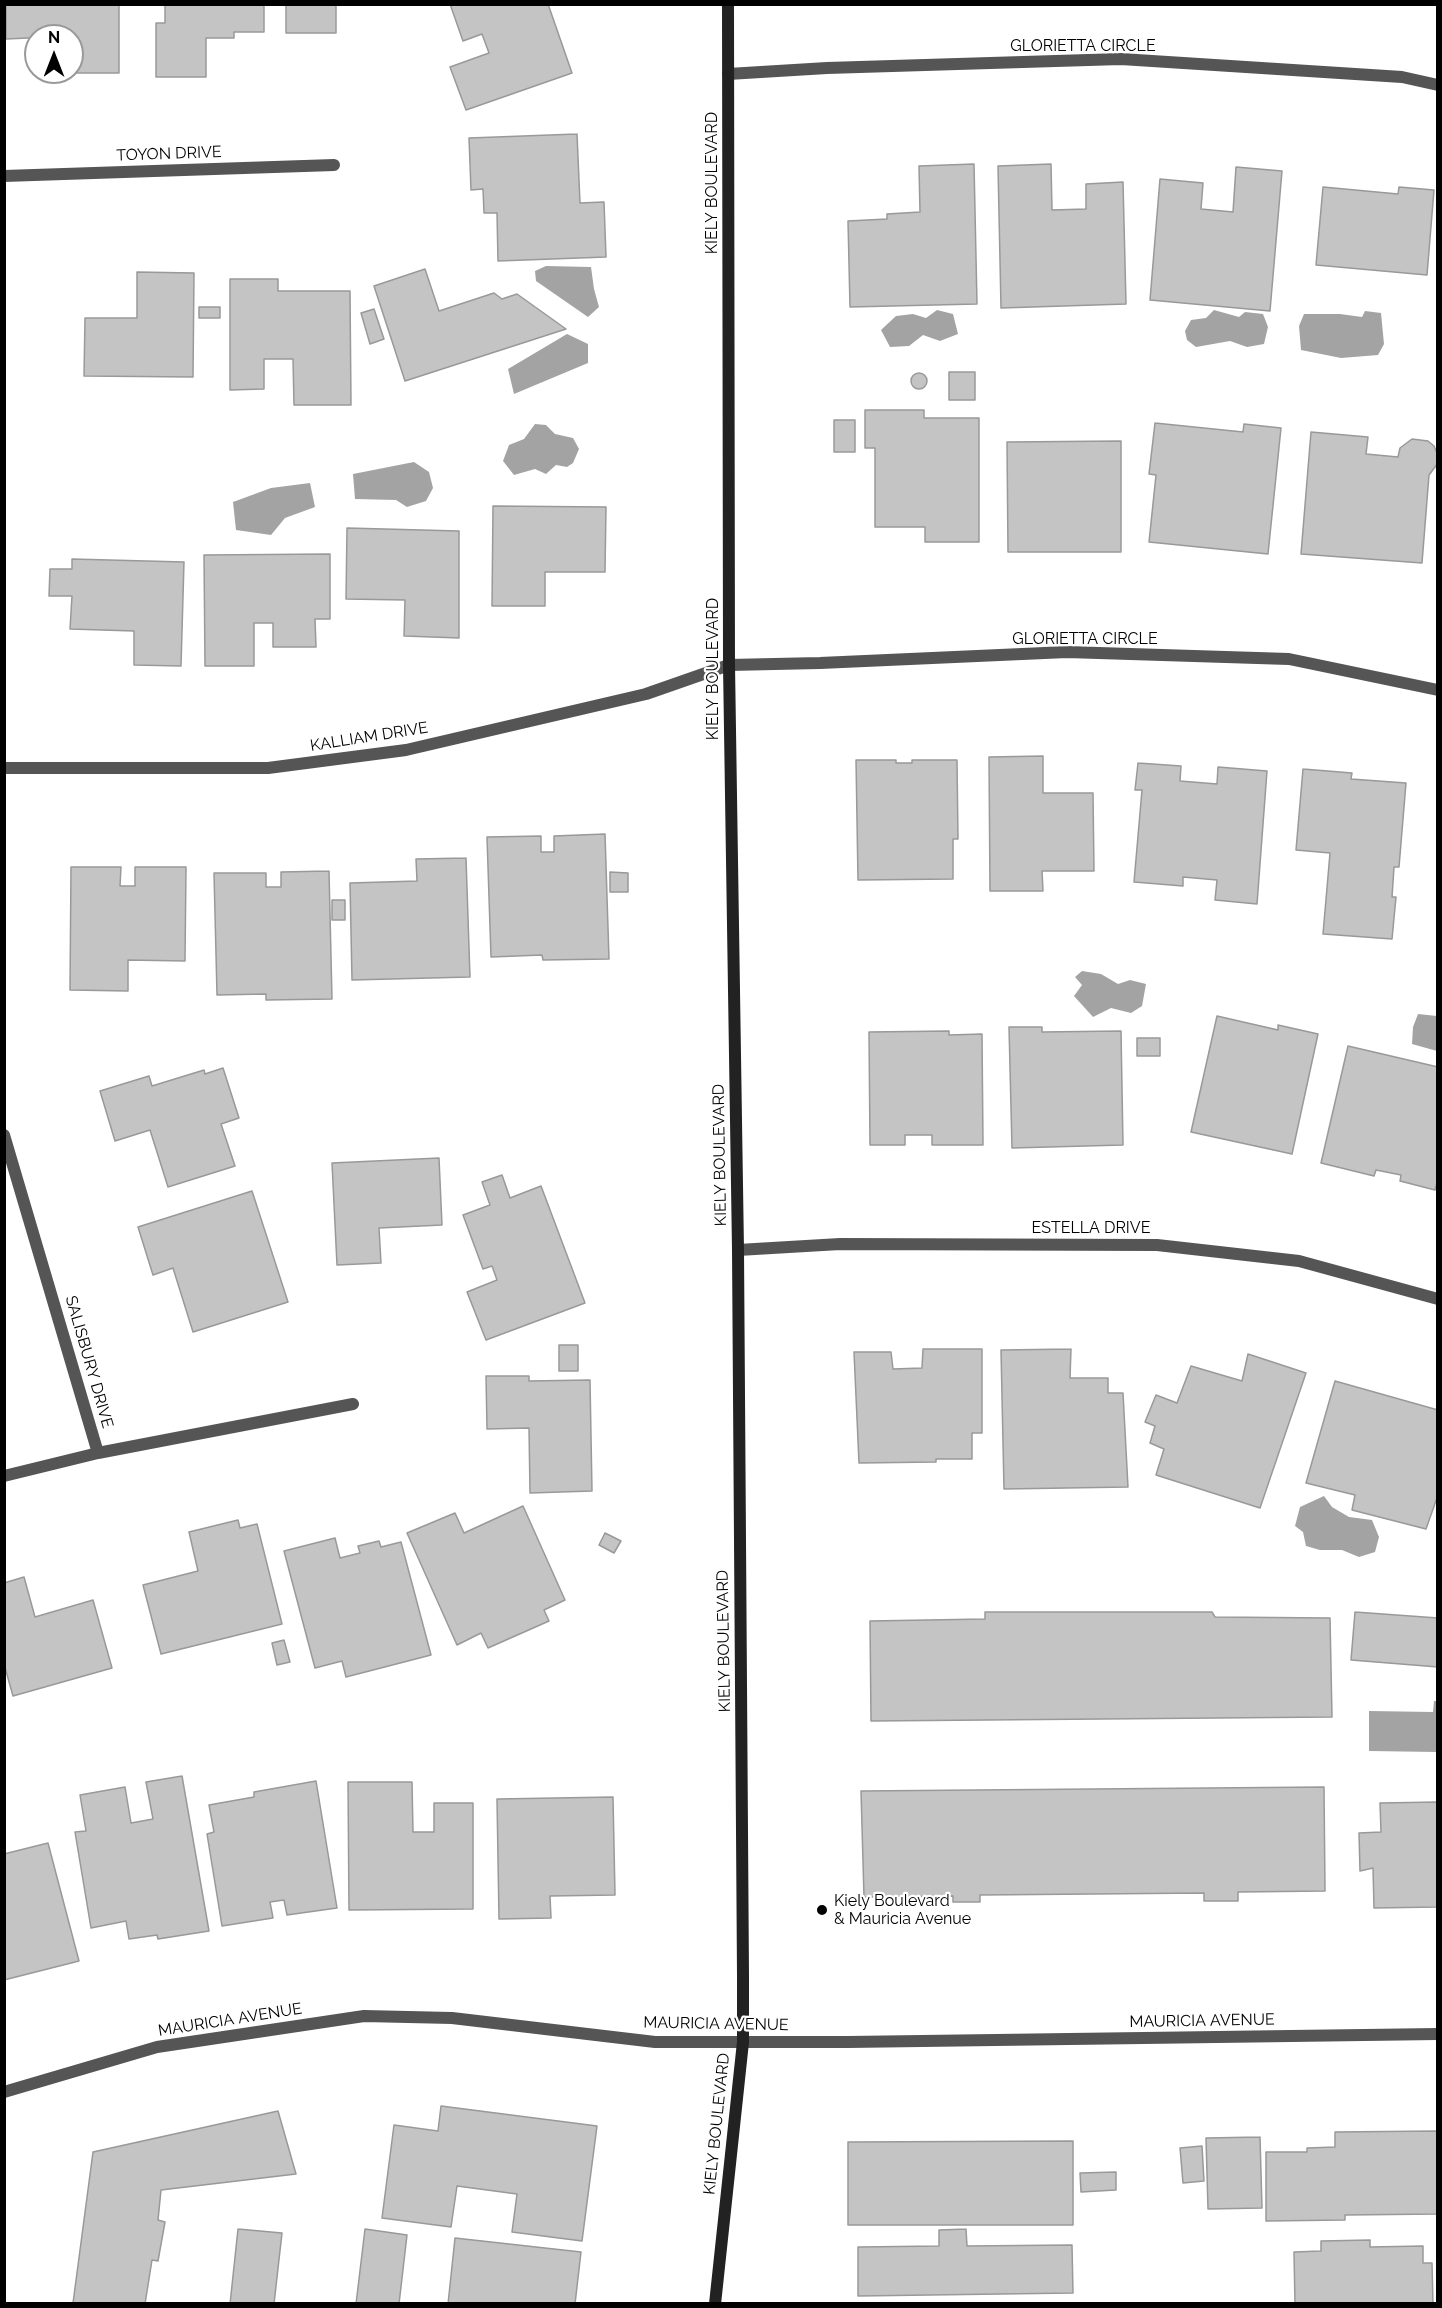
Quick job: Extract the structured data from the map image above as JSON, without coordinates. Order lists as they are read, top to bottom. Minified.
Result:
{"streets":{"main road":["KIELY BOULEVARD"],"street":["GLORIETTA CIRCLE","TOYON DRIVE","KALLIAM DRIVE","ESTELLA DRIVE","SALISBURY DRIVE","MAURICIA AVENUE"]},"crossings":[["GLORIETTA CIRCLE","KIELY BOULEVARD"],["GLORIETTA CIRCLE","KALLIAM DRIVE"],["KIELY BOULEVARD","KALLIAM DRIVE"],["KIELY BOULEVARD","ESTELLA DRIVE"],["KIELY BOULEVARD","MAURICIA AVENUE"]],"places":["Kiely Boulevard & Mauricia Avenue"],"north":"top"}
